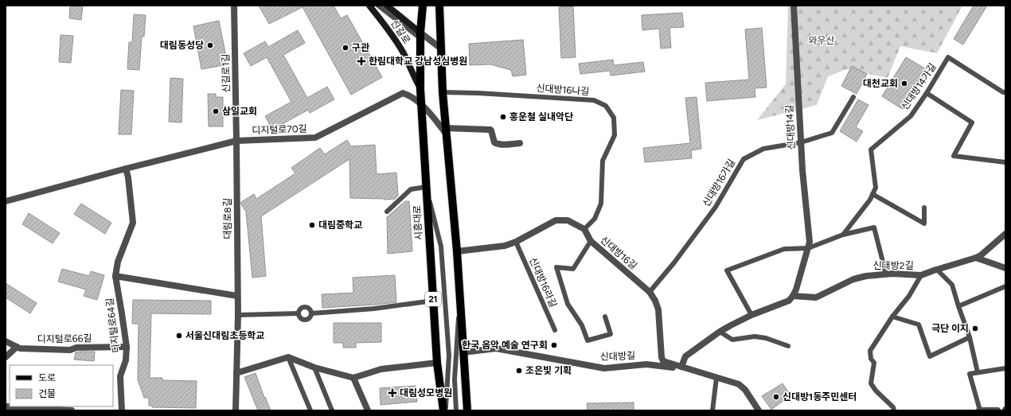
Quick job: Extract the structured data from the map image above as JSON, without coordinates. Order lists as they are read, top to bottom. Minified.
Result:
{"streets":{"main road":["신길로","시흥대로","21"],"street":["신길로1길","신대방14길","디지털로70길","대림로8길","신대방16길","신대방2길","디지털로64길","디지털로66길","신대방길"],"lane":["신대방14가길","신대방16나길","신대방16가길","신대방16라길"]},"crossings":[["신길로","시흥대로"],["신길로1길","디지털로70길"],["신길로1길","대림로8길"],["신대방16나길","신대방16길"],["신대방14길","신대방16가길"],["신대방14길","신대방2길"],["디지털로70길","대림로8길"],["디지털로70길","시흥대로"],["신대방16가길","신대방16길"],["신대방16길","신대방길"],["디지털로64길","디지털로66길"]],"parks":["와우산"],"places":{"other":["대림동성당","구관","대천교회","삼일교회","홍운철 실내악단","대림중학교","극단 이지","서울신대림초등학교","한국 음악 예술 연구회","조은빛 기획","신대방1동주민센터"],"health":["한림대학교 강남성심병원","대림성모병원"]},"legend":["도로","건물"]}
